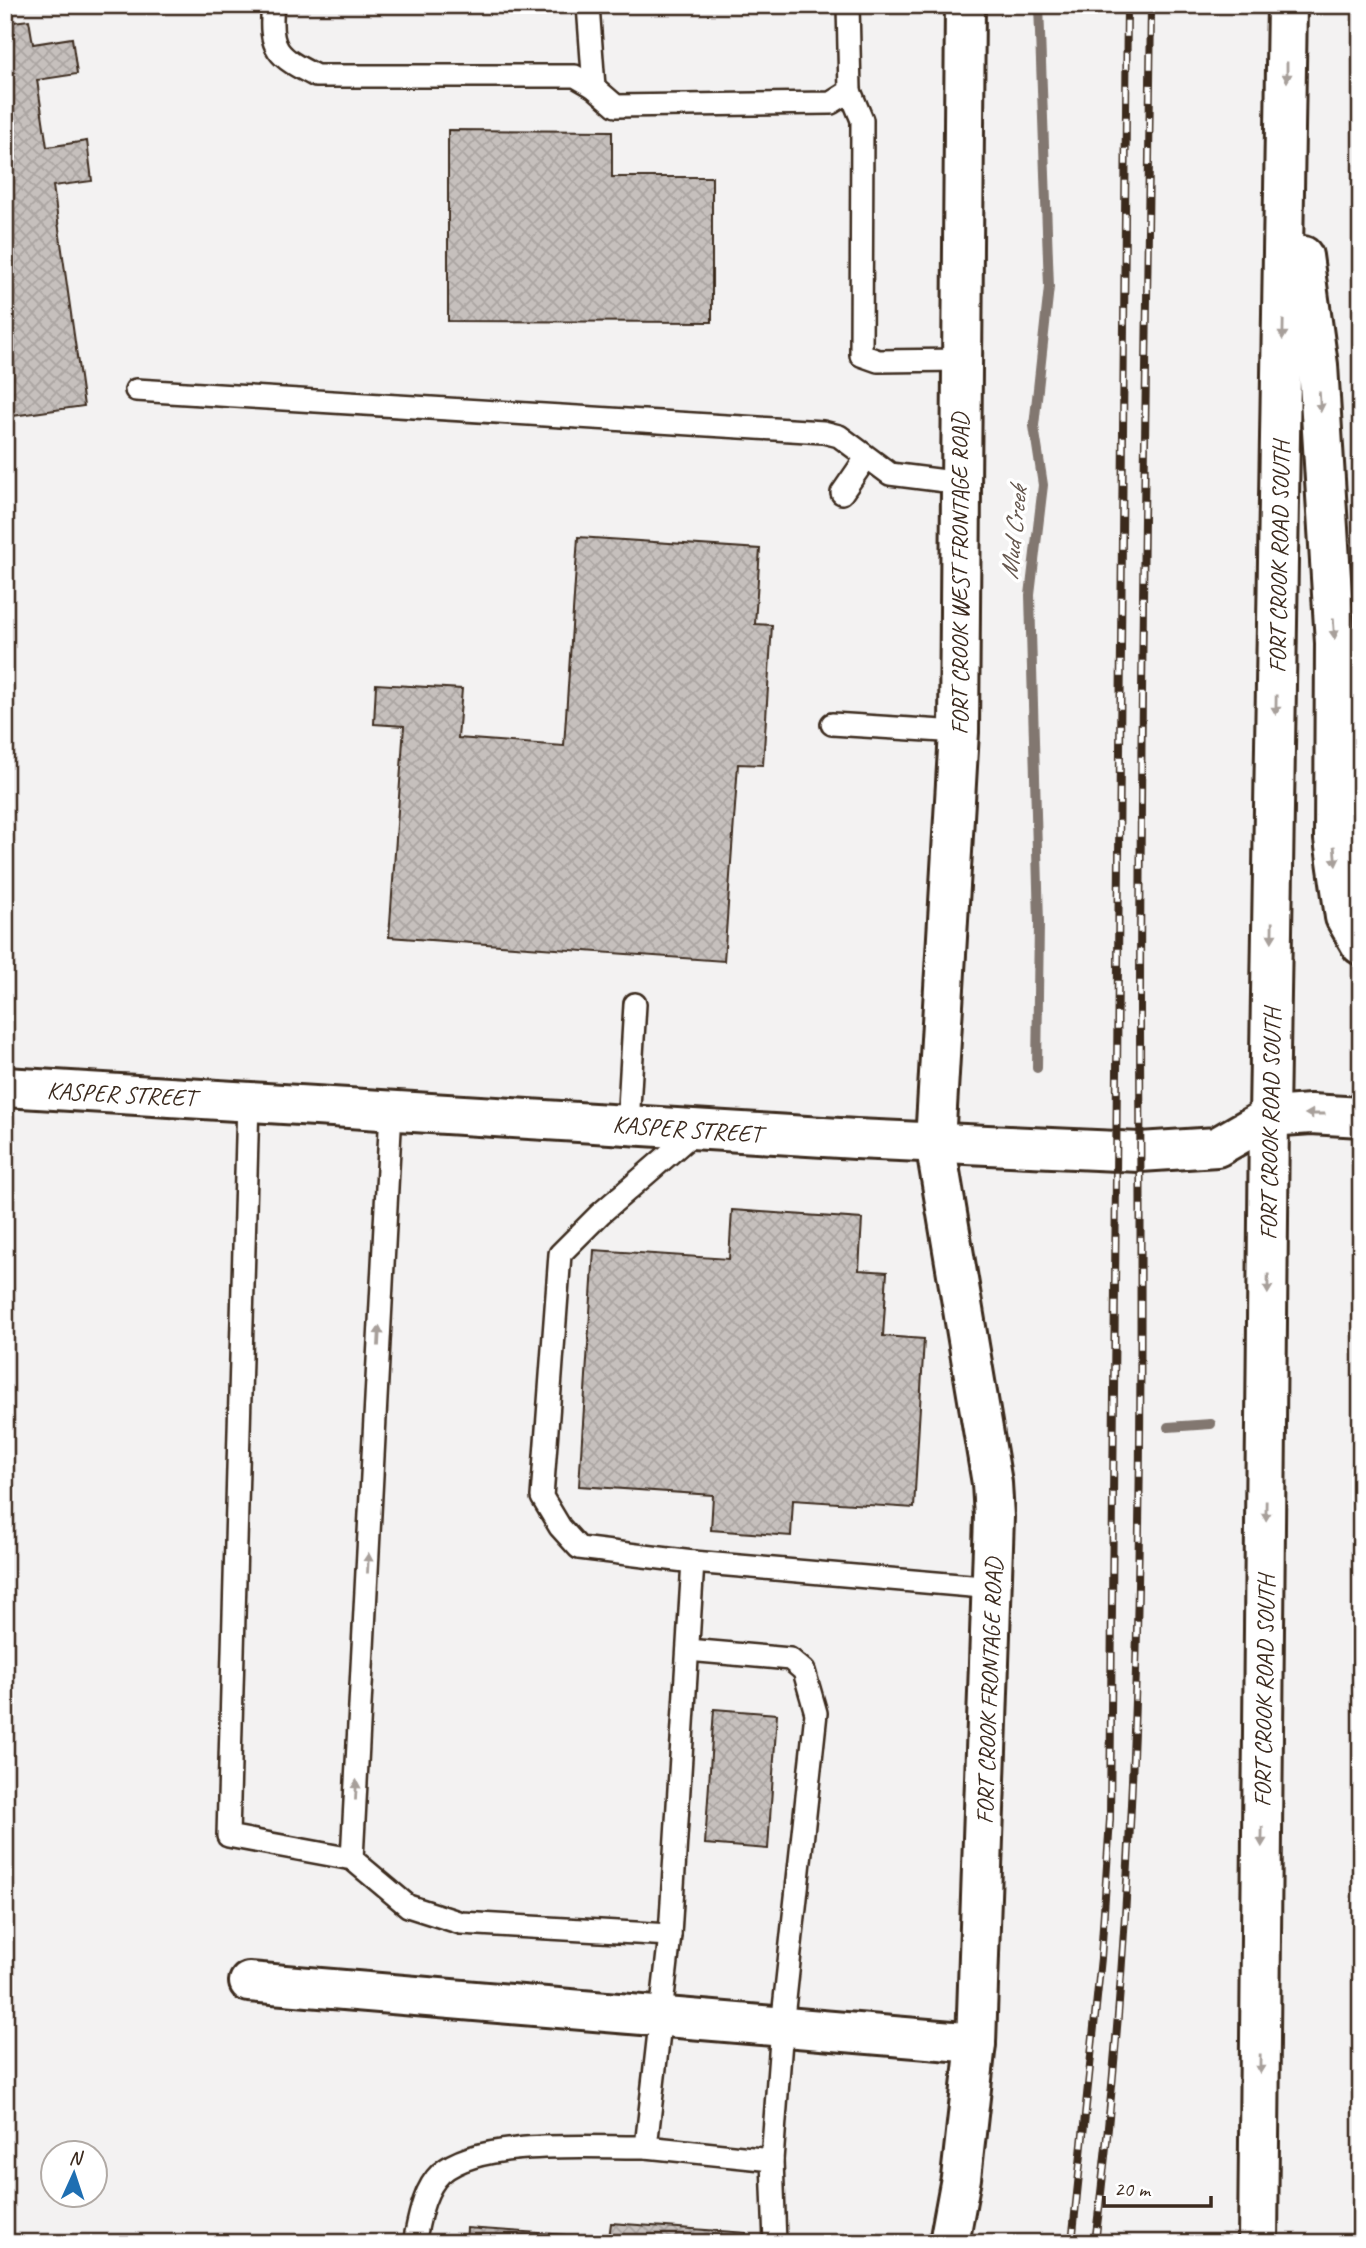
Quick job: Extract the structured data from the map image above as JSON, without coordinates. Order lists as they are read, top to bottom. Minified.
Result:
{"streets":{"street":["FORT CROOK ROAD SOUTH","FORT CROOK WEST FRONTAGE ROAD","KASPER STREET","FORT CROOK FRONTAGE ROAD"]},"crossings":[["FORT CROOK ROAD SOUTH","KASPER STREET"],["FORT CROOK WEST FRONTAGE ROAD","KASPER STREET"],["FORT CROOK WEST FRONTAGE ROAD","FORT CROOK FRONTAGE ROAD"],["KASPER STREET","FORT CROOK FRONTAGE ROAD"]],"water":["Mud Creek"],"scale_bar":"20 m","north":"top"}
